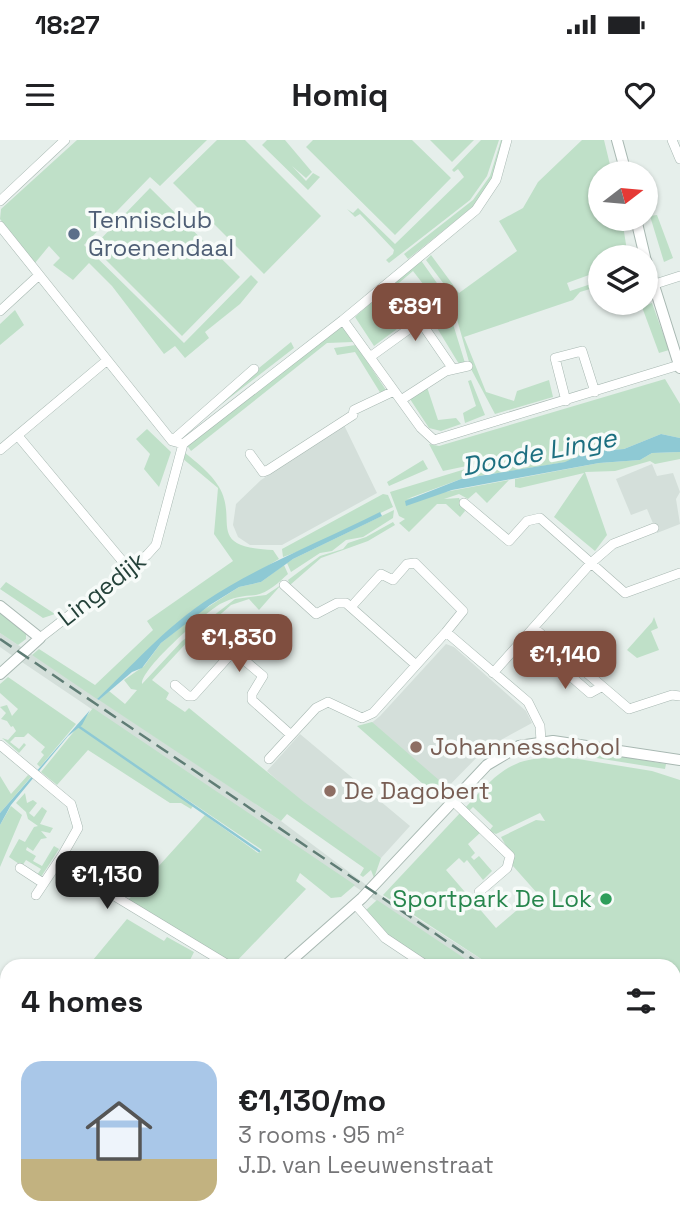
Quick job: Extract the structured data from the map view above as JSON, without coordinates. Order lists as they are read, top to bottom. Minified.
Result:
{"streets":{"street":["Lingedijk"]},"water":["Doode Linge"],"places":["Tennisclub Groenendaal","Johannesschool","De Dagobert","Sportpark De Lok"],"north":"right","page":{"status":"18:27","header":"Homiq","price":["€891","€1,830","€1,140","€1,130"],"heading":"4 homes","list":[{"name":"€1,130/mo","note":"3 rooms · 95 m² · J.D. van Leeuwenstraat"}]}}
